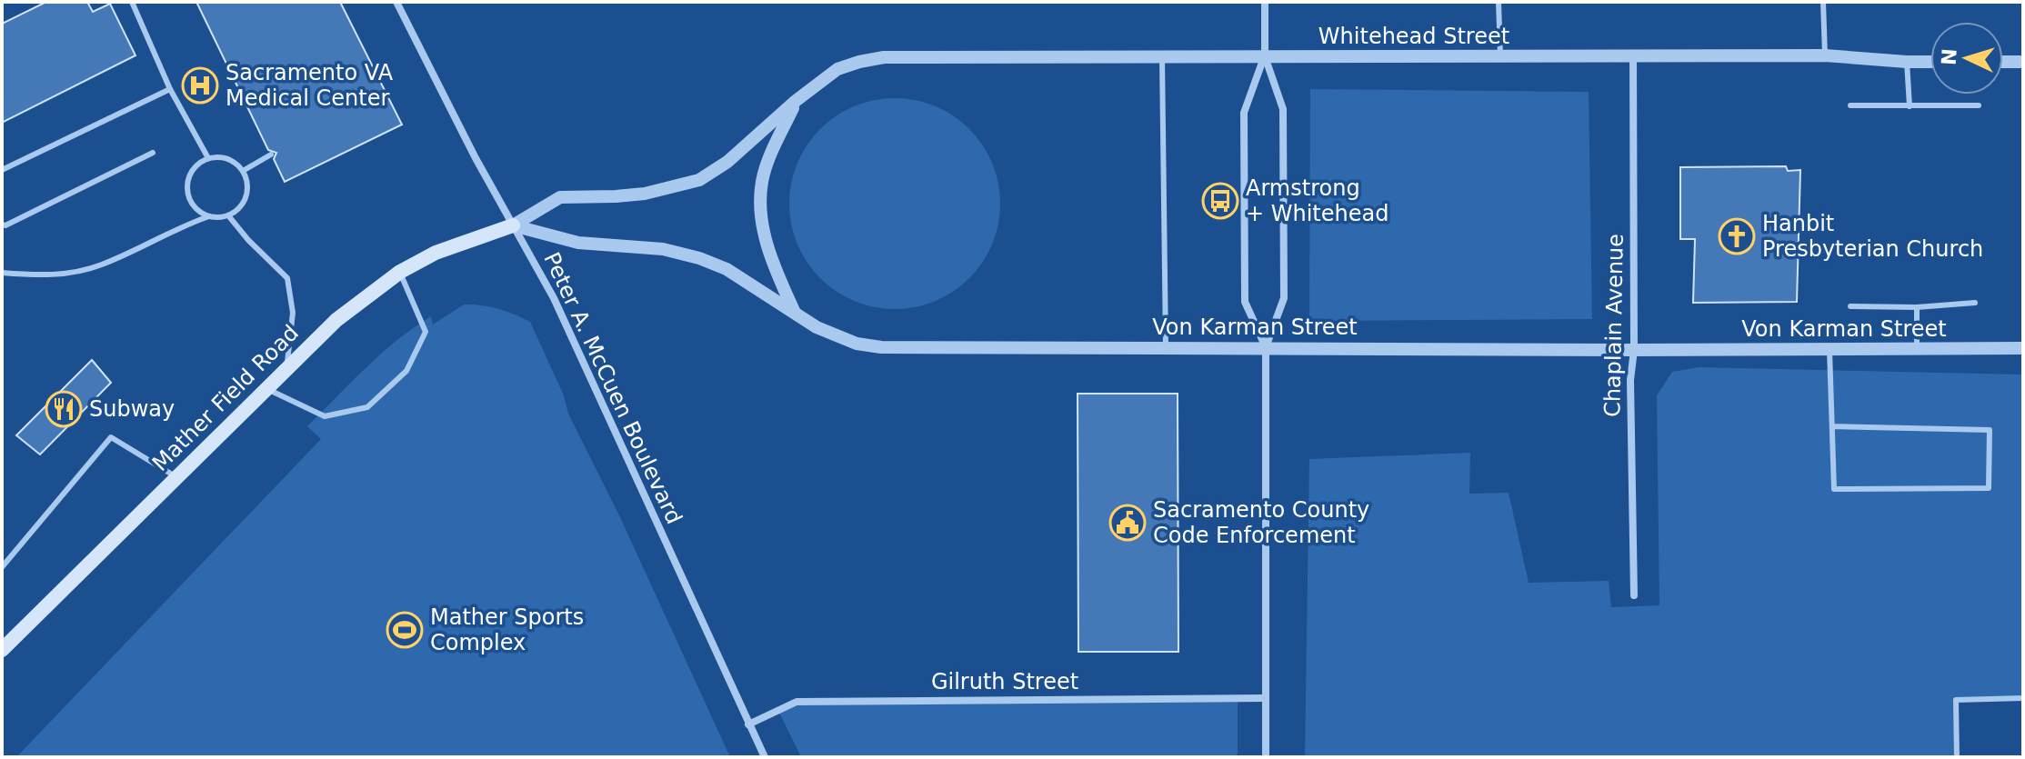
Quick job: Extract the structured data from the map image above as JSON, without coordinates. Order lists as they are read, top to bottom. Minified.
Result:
{"streets":{"main road":["Mather Field Road"],"street":["Whitehead Street","Chaplain Avenue","Von Karman Street","Peter A. McCuen Boulevard","Gilruth Street"]},"crossings":[["Whitehead Street","Chaplain Avenue"],["Whitehead Street","Von Karman Street"],["Whitehead Street","Peter A. McCuen Boulevard"],["Whitehead Street","Mather Field Road"],["Chaplain Avenue","Von Karman Street"],["Von Karman Street","Peter A. McCuen Boulevard"],["Von Karman Street","Mather Field Road"],["Peter A. McCuen Boulevard","Mather Field Road"],["Peter A. McCuen Boulevard","Gilruth Street"]],"places":{"hospital":["Sacramento VA Medical Center"],"bus stop":["Armstrong + Whitehead"],"church":["Hanbit Presbyterian Church"],"restaurant":["Subway"],"public building":["Sacramento County Code Enforcement"],"sports":["Mather Sports Complex"]},"north":"left"}
